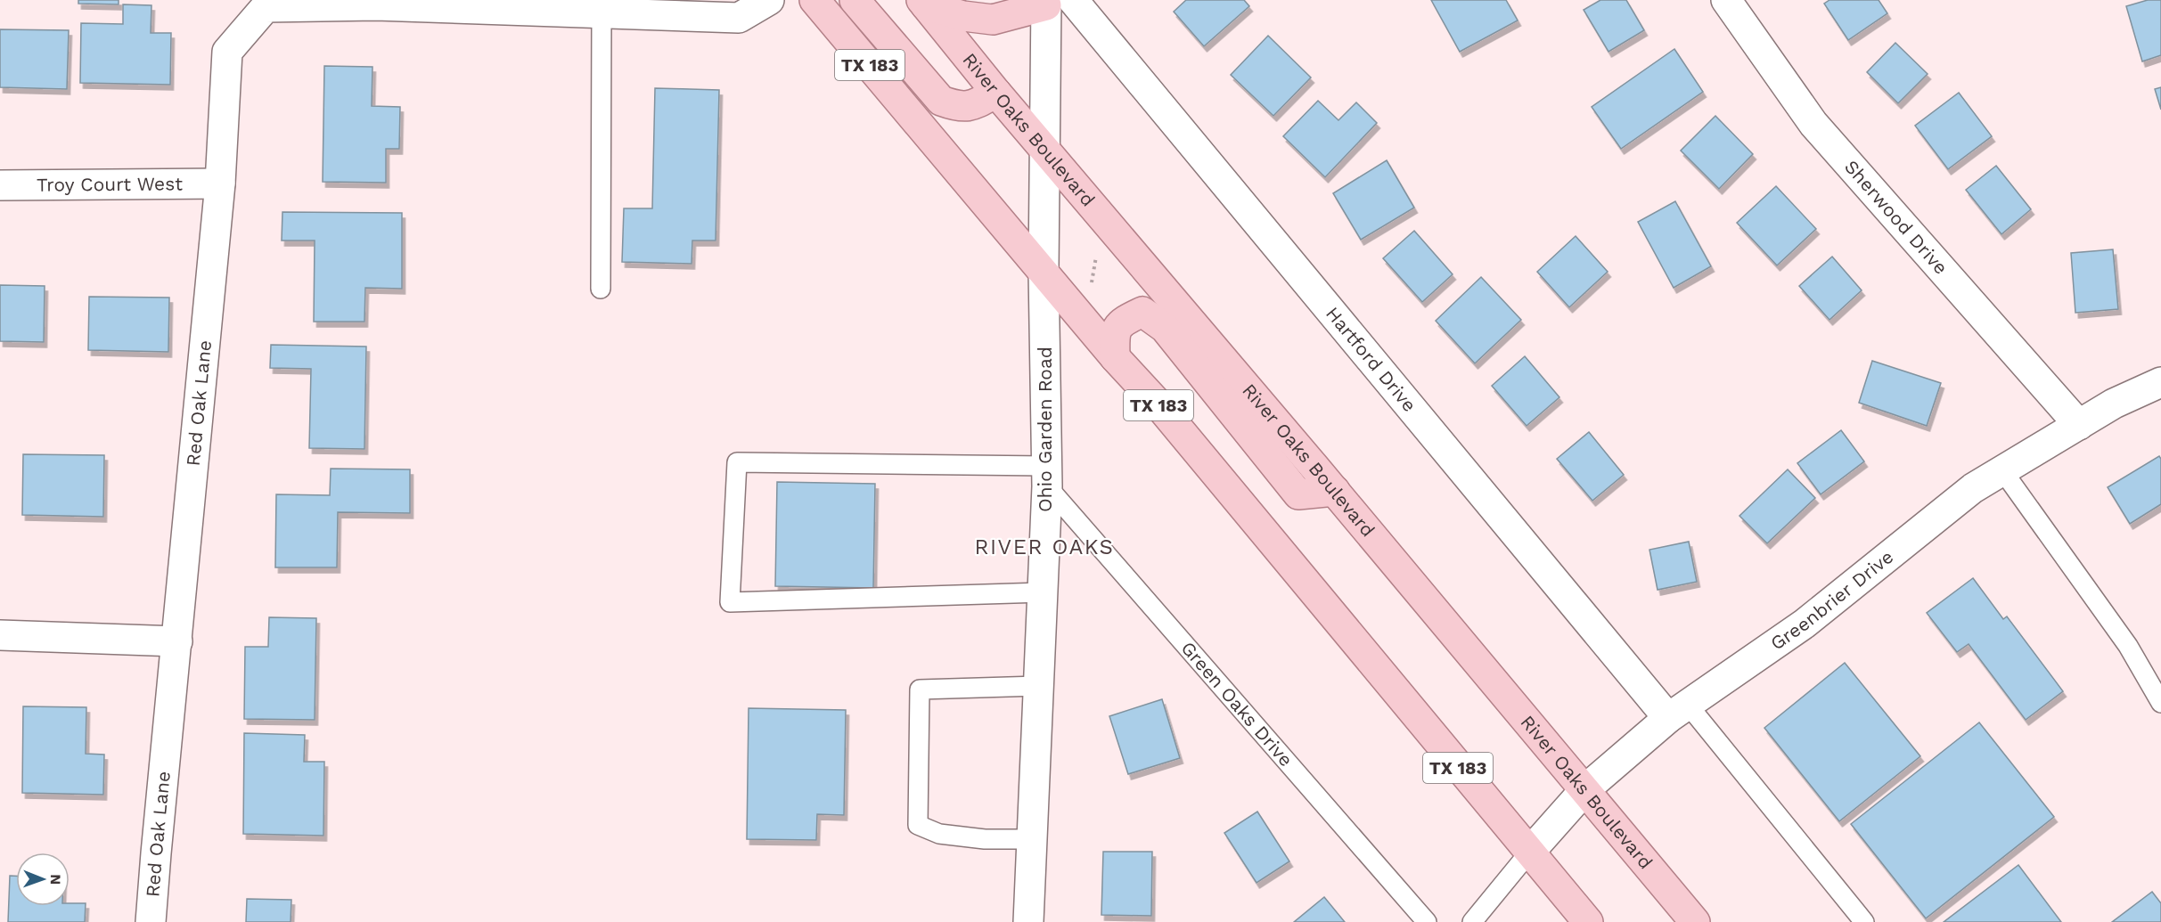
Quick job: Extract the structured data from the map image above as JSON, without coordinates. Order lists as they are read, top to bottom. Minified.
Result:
{"streets":{"main road":["TX 183","River Oaks Boulevard"],"street":["Troy Court West","Sherwood Drive","Hartford Drive","Red Oak Lane","Ohio Garden Road","Greenbrier Drive"],"lane":["Green Oaks Drive"]},"crossings":[["TX 183","Ohio Garden Road"],["TX 183","Greenbrier Drive"],["River Oaks Boulevard","Ohio Garden Road"],["River Oaks Boulevard","Greenbrier Drive"],["Troy Court West","Red Oak Lane"],["Sherwood Drive","Greenbrier Drive"],["Hartford Drive","Ohio Garden Road"],["Hartford Drive","Greenbrier Drive"],["Ohio Garden Road","Green Oaks Drive"]],"districts":["RIVER OAKS"],"north":"right"}
